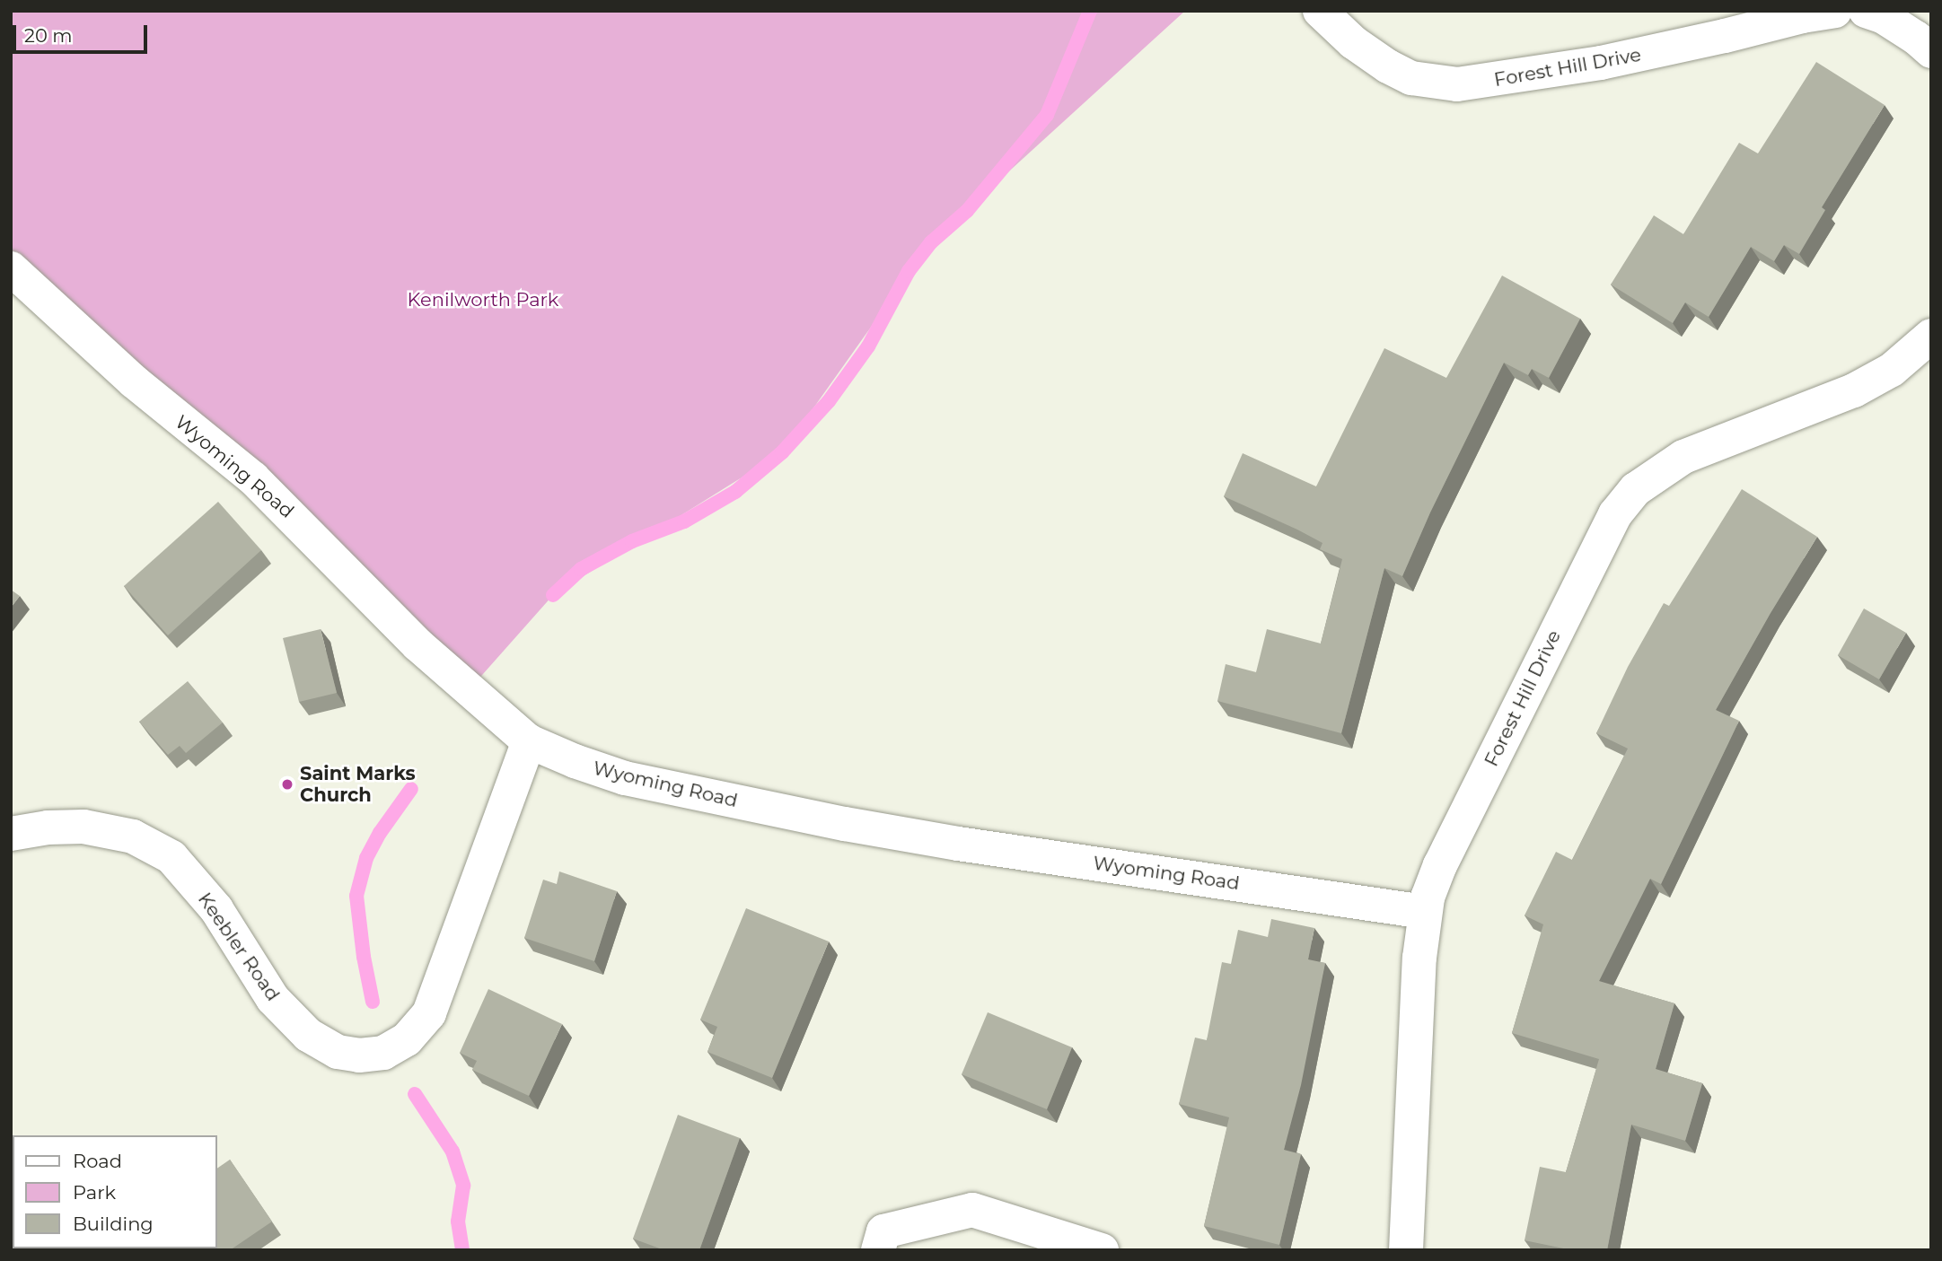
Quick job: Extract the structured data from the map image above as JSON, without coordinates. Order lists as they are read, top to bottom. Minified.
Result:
{"streets":{"street":["Forest Hill Drive","Wyoming Road","Keebler Road"]},"crossings":[["Forest Hill Drive","Wyoming Road"],["Wyoming Road","Keebler Road"]],"parks":["Kenilworth Park"],"places":["Saint Marks Church"],"legend":["Road","Park","Building"],"scale_bar":"20 m"}
